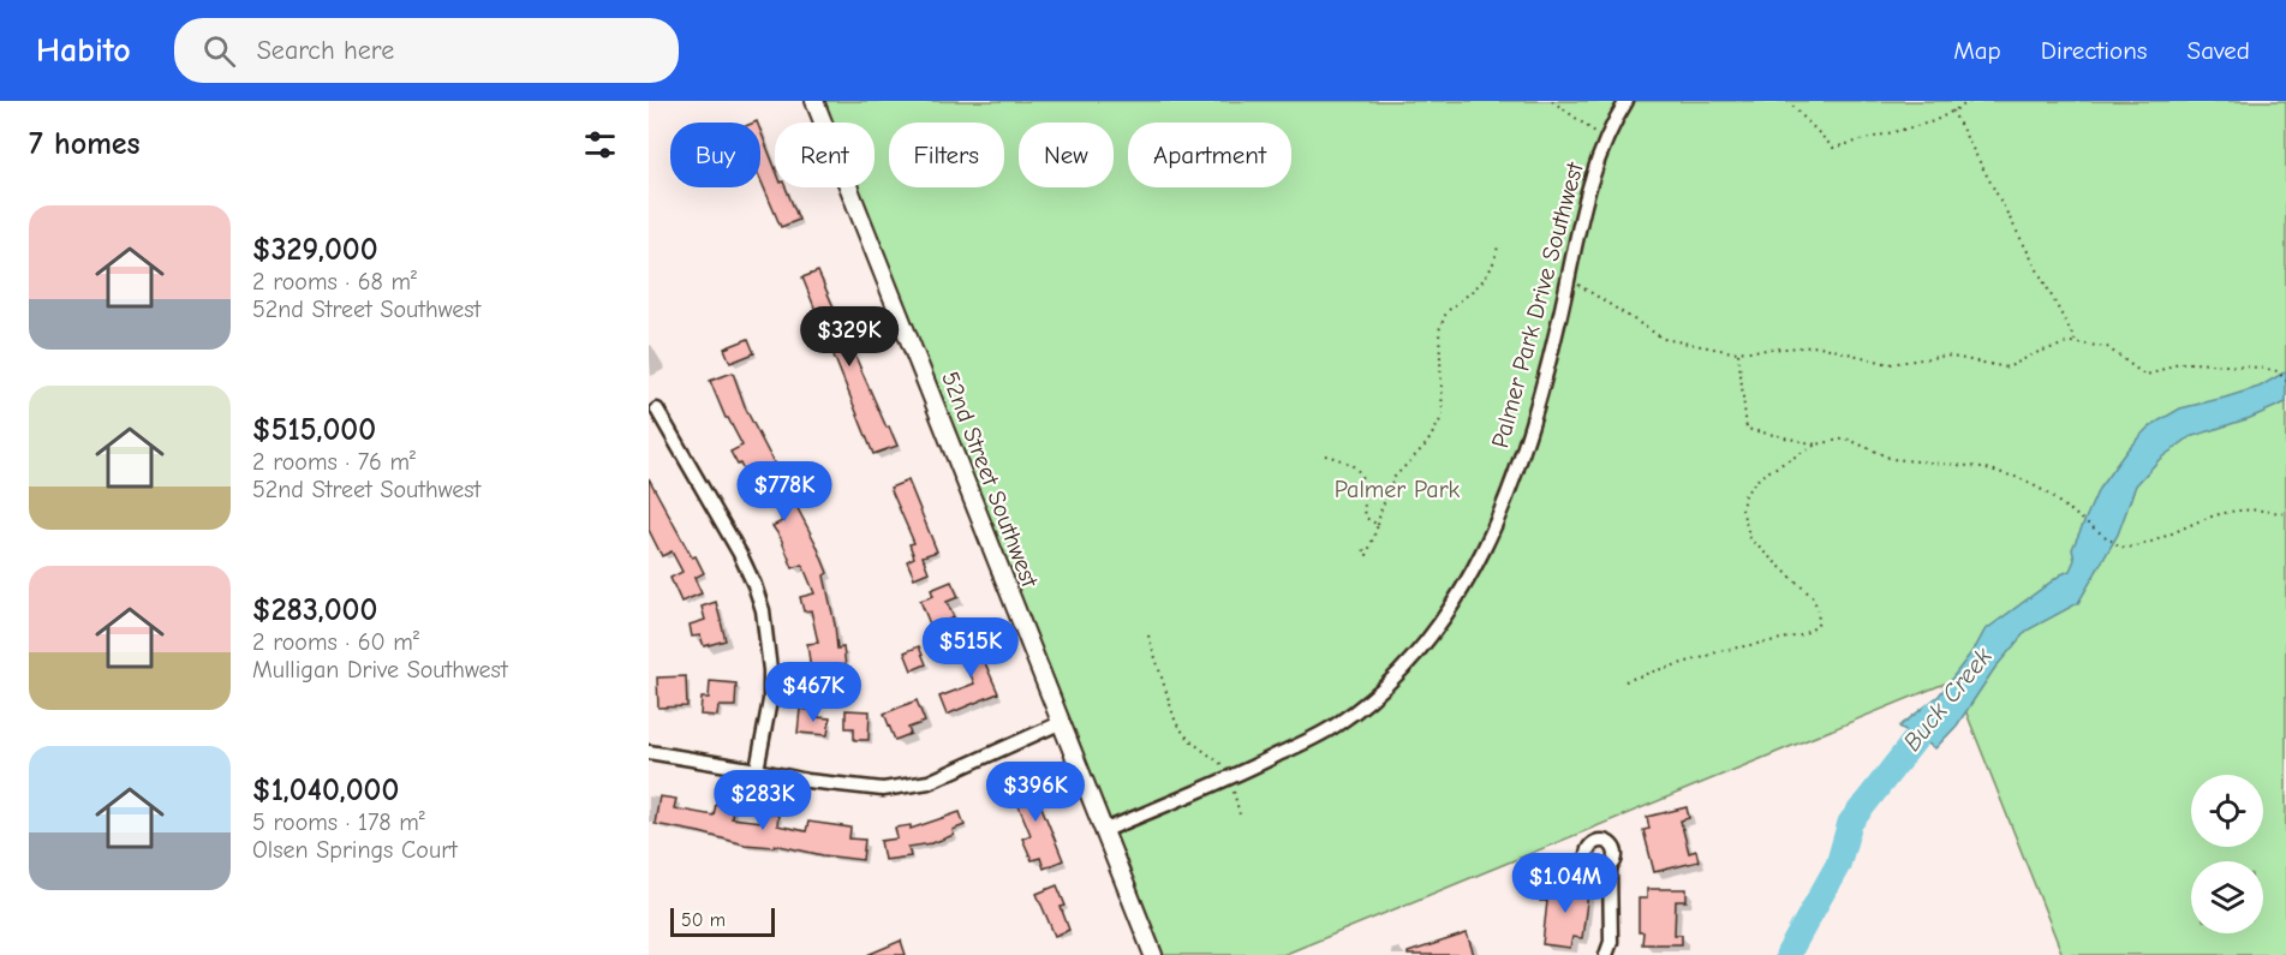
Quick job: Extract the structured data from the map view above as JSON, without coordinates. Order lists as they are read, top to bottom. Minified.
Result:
{"streets":{"street":["Palmer Park Drive Southwest","52nd Street Southwest"]},"crossings":[["Palmer Park Drive Southwest","52nd Street Southwest"]],"water":["Buck Creek"],"parks":["Palmer Park"],"scale_bar":"50 m","page":{"header":"Habito","search":"Search here","nav":["Map","Directions","Saved"],"heading":"7 homes","chip":["Buy","Rent","Filters","New","Apartment"],"list":[{"name":"$329,000","note":"2 rooms · 68 m² · 52nd Street Southwest"},{"name":"$515,000","note":"2 rooms · 76 m² · 52nd Street Southwest"},{"name":"$283,000","note":"2 rooms · 60 m² · Mulligan Drive Southwest"},{"name":"$1,040,000","note":"5 rooms · 178 m² · Olsen Springs Court"}],"price":["$329K","$778K","$515K","$467K","$396K","$283K","$1.04M"],"scale":"50 m"}}
